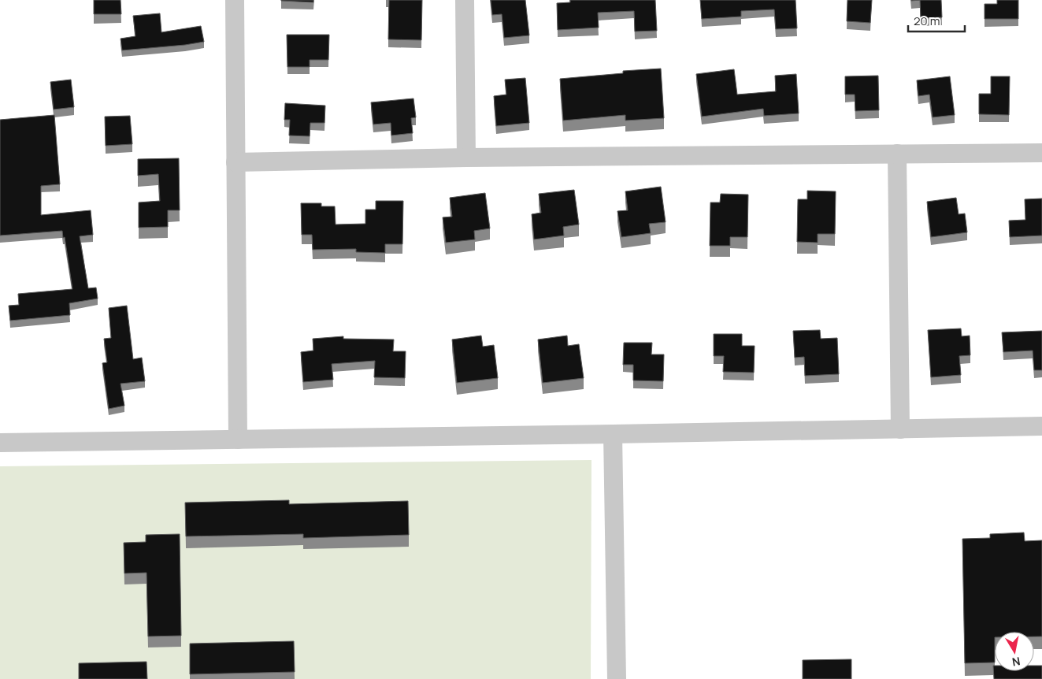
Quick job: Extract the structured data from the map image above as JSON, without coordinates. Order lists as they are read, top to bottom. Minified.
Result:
{"scale_bar":"20 m","north":"bottom"}
